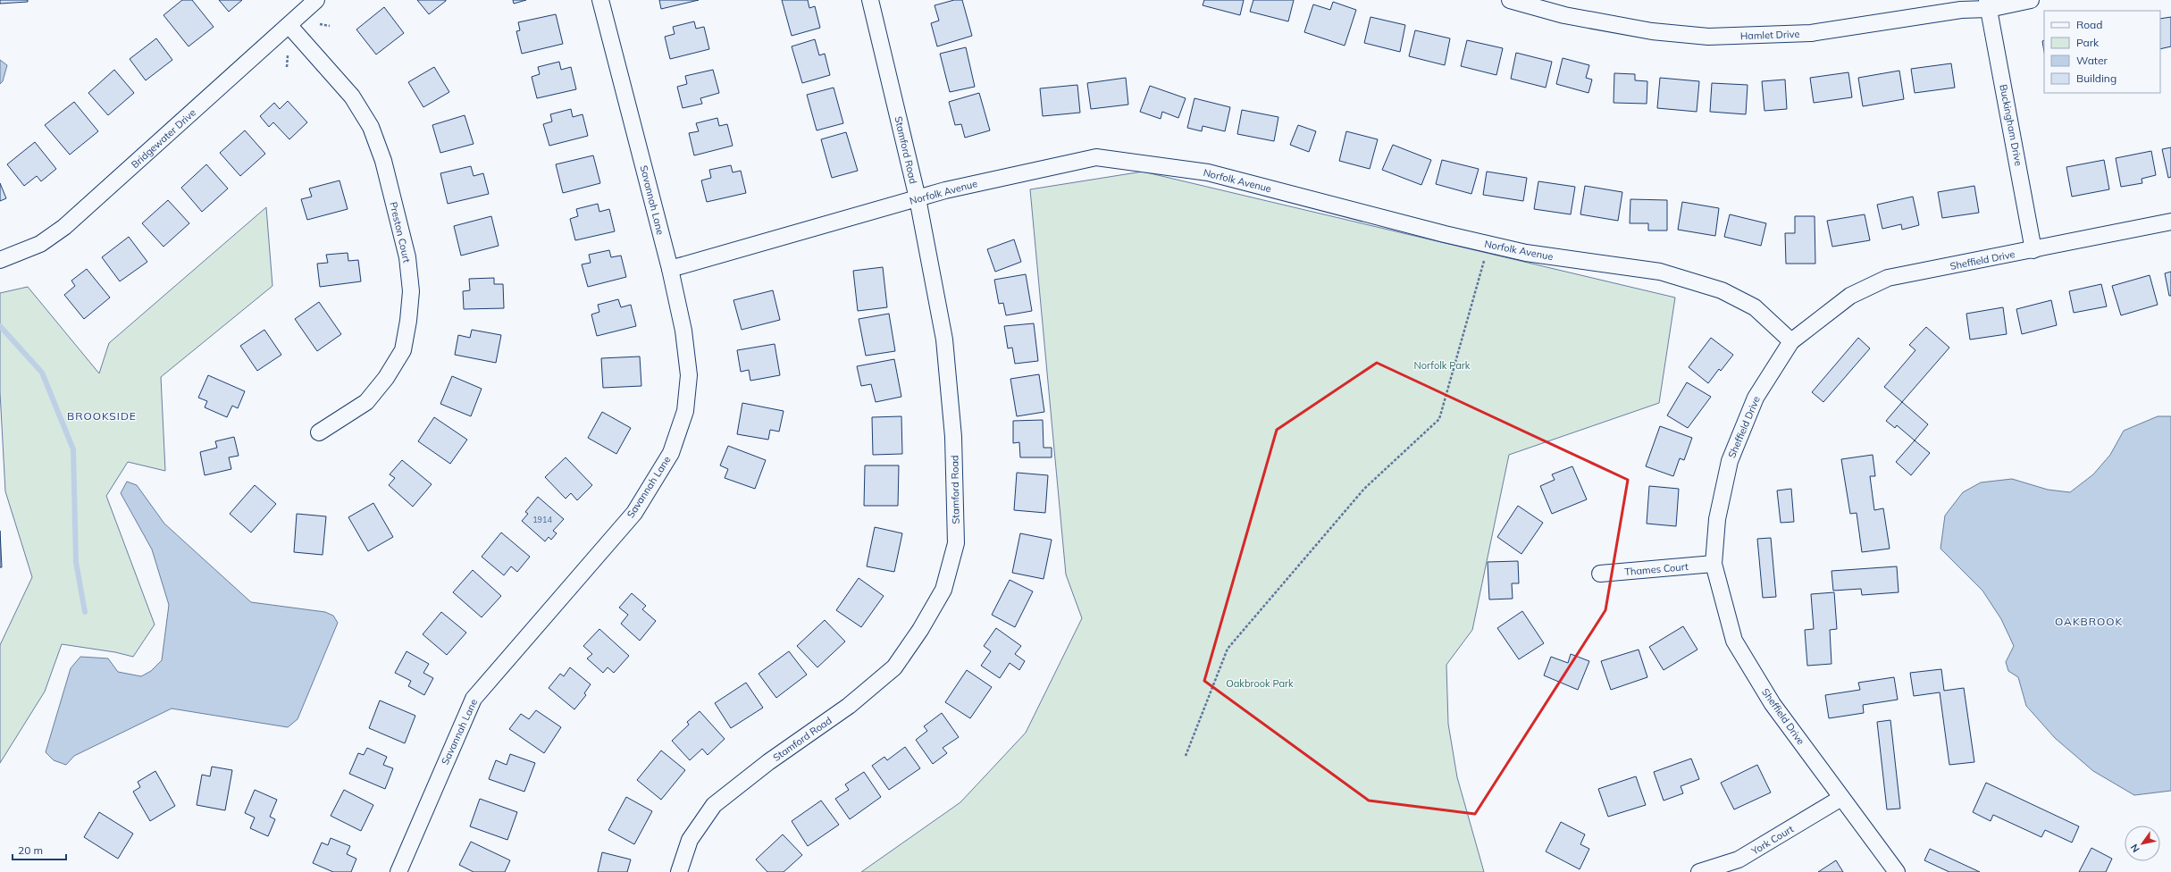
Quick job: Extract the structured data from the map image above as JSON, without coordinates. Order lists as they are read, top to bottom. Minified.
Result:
{"streets":{"street":["Hamlet Drive","Buckingham Drive","Bridgewater Drive","Stamford Road","Norfolk Avenue","Savannah Lane","Preston Court","Sheffield Drive","Thames Court","York Court"]},"crossings":[["Hamlet Drive","Buckingham Drive"],["Buckingham Drive","Sheffield Drive"],["Bridgewater Drive","Preston Court"],["Stamford Road","Norfolk Avenue"],["Norfolk Avenue","Savannah Lane"],["Norfolk Avenue","Sheffield Drive"],["Sheffield Drive","Thames Court"],["Sheffield Drive","York Court"]],"districts":["BROOKSIDE","OAKBROOK"],"parks":["Norfolk Park","Oakbrook Park"],"house_numbers":["1914"],"legend":["Road","Park","Water","Building"],"scale_bar":"20 m","north":"bottom left"}
